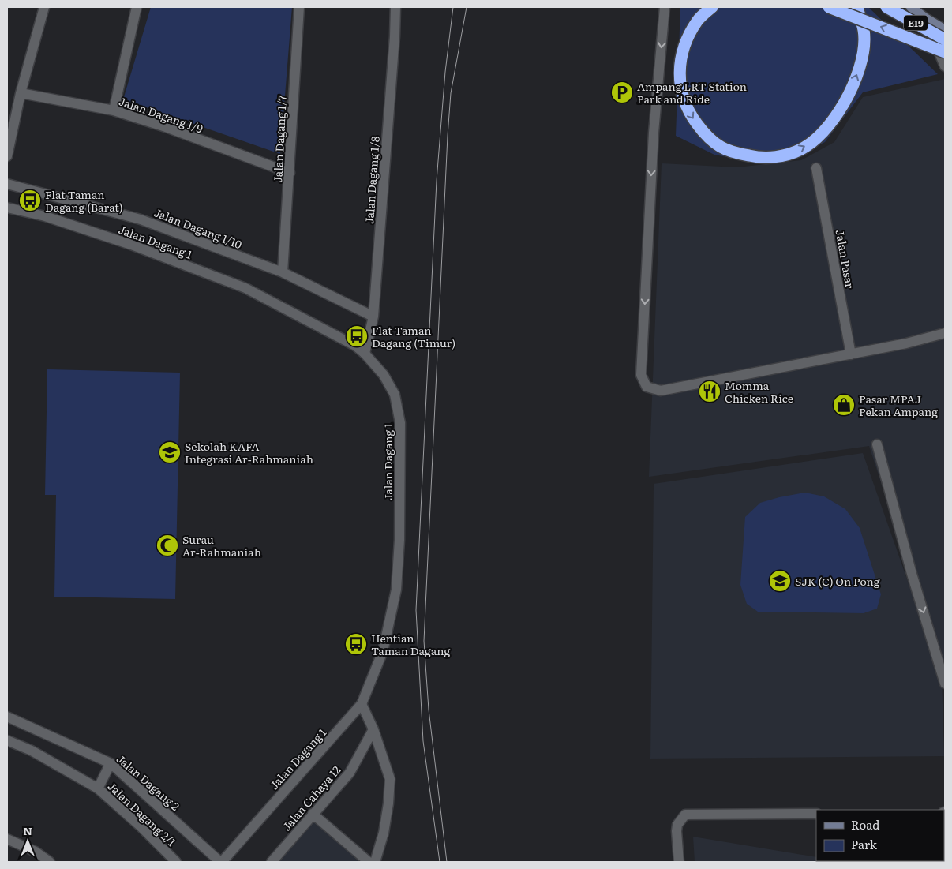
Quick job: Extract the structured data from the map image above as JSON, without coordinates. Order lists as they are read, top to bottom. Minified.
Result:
{"streets":{"highway":["E19"],"street":["Jalan Dagang 1/9","Jalan Dagang 1/7","Jalan Dagang 1/8","Jalan Dagang 1/10","Jalan Dagang 1","Jalan Pasar","Jalan Dagang 2","Jalan Cahaya 12","Jalan Dagang 2/1"]},"crossings":[["Jalan Dagang 1/9","Jalan Dagang 1/7"],["Jalan Dagang 1/7","Jalan Dagang 1/10"],["Jalan Dagang 1/8","Jalan Dagang 1/10"],["Jalan Dagang 1/8","Jalan Dagang 1"],["Jalan Dagang 1","Jalan Dagang 2"]],"places":{"parking":["Ampang LRT Station Park and Ride"],"bus stop":["Flat Taman Dagang (Barat)","Flat Taman Dagang (Timur)","Hentian Taman Dagang"],"restaurant":["Momma Chicken Rice"],"shop":["Pasar MPAJ Pekan Ampang"],"school or university":["Sekolah KAFA Integrasi Ar-Rahmaniah","SJK (C) On Pong"],"mosque":["Surau Ar-Rahmaniah"]},"legend":["Road","Park"],"north":"top"}
